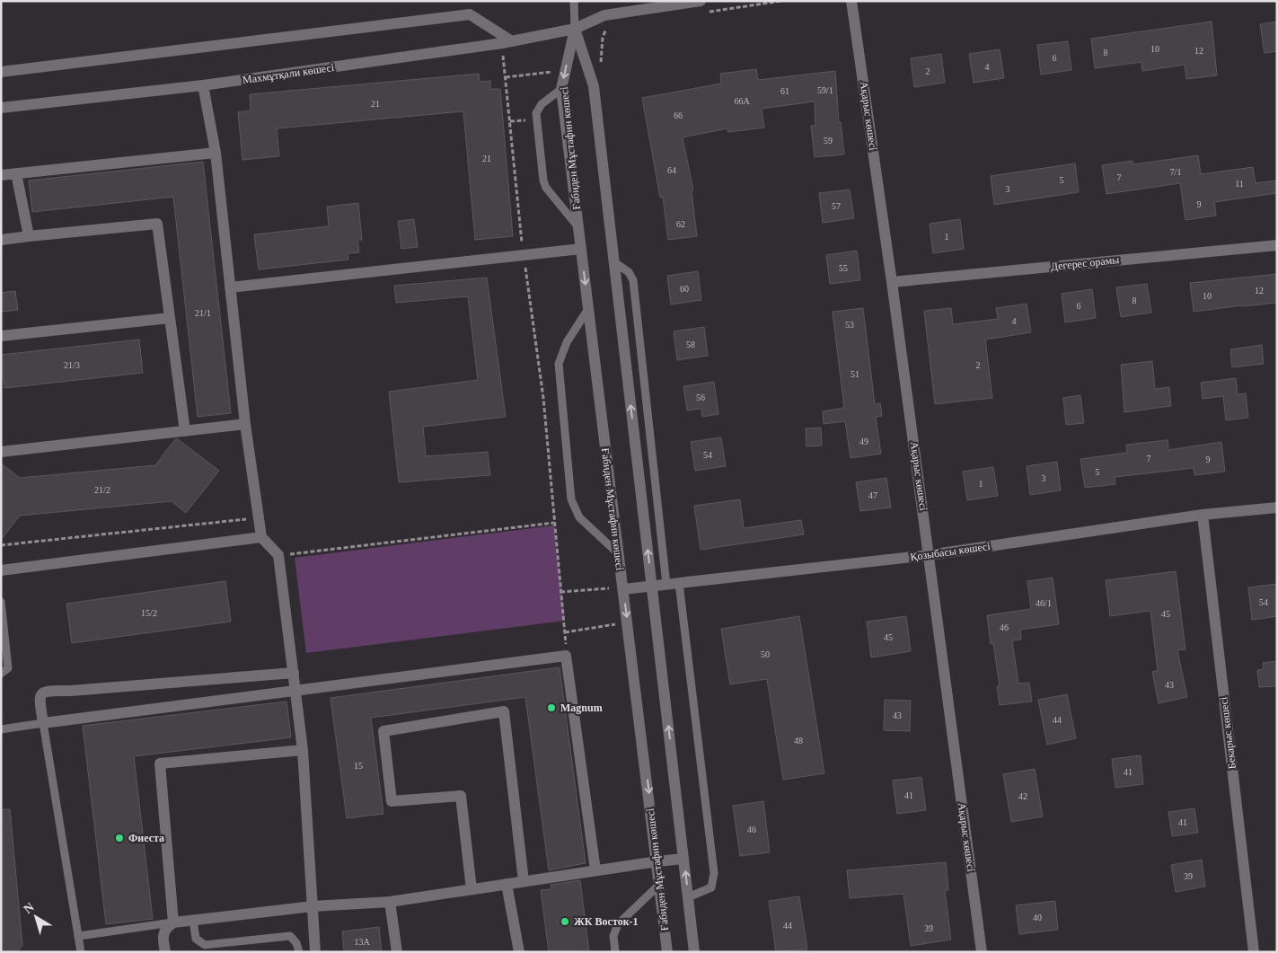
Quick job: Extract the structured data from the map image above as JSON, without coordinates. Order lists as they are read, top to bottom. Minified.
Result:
{"streets":{"street":["Махмұтқали көшесі","Ақарыс көшесі","Ғабиден Мұстафин көшесі","Дегерес орамы","Қозыбасы көшесі","Бекарыс көшесі"]},"crossings":[["Махмұтқали көшесі","Ғабиден Мұстафин көшесі"],["Ақарыс көшесі","Дегерес орамы"],["Ақарыс көшесі","Қозыбасы көшесі"],["Ғабиден Мұстафин көшесі","Қозыбасы көшесі"],["Қозыбасы көшесі","Бекарыс көшесі"]],"places":["Magnum","Фиеста","ЖК Восток-1"],"house_numbers":["10","12","8","6","4","2","59/1","61","66А","21","66","59","21","64","7/1","7","5","11","3","9","57","62","1","55","60","12","10","8","6","21/1","4","53","58","21/3","2","51","56","49","54","7","9","5","3","1","21/2","47","54","46/1","15/2","45","46","45","50","43","43","44","48","15","41","41","42","41","46","39","40","44","39","13А"],"north":"top left"}
